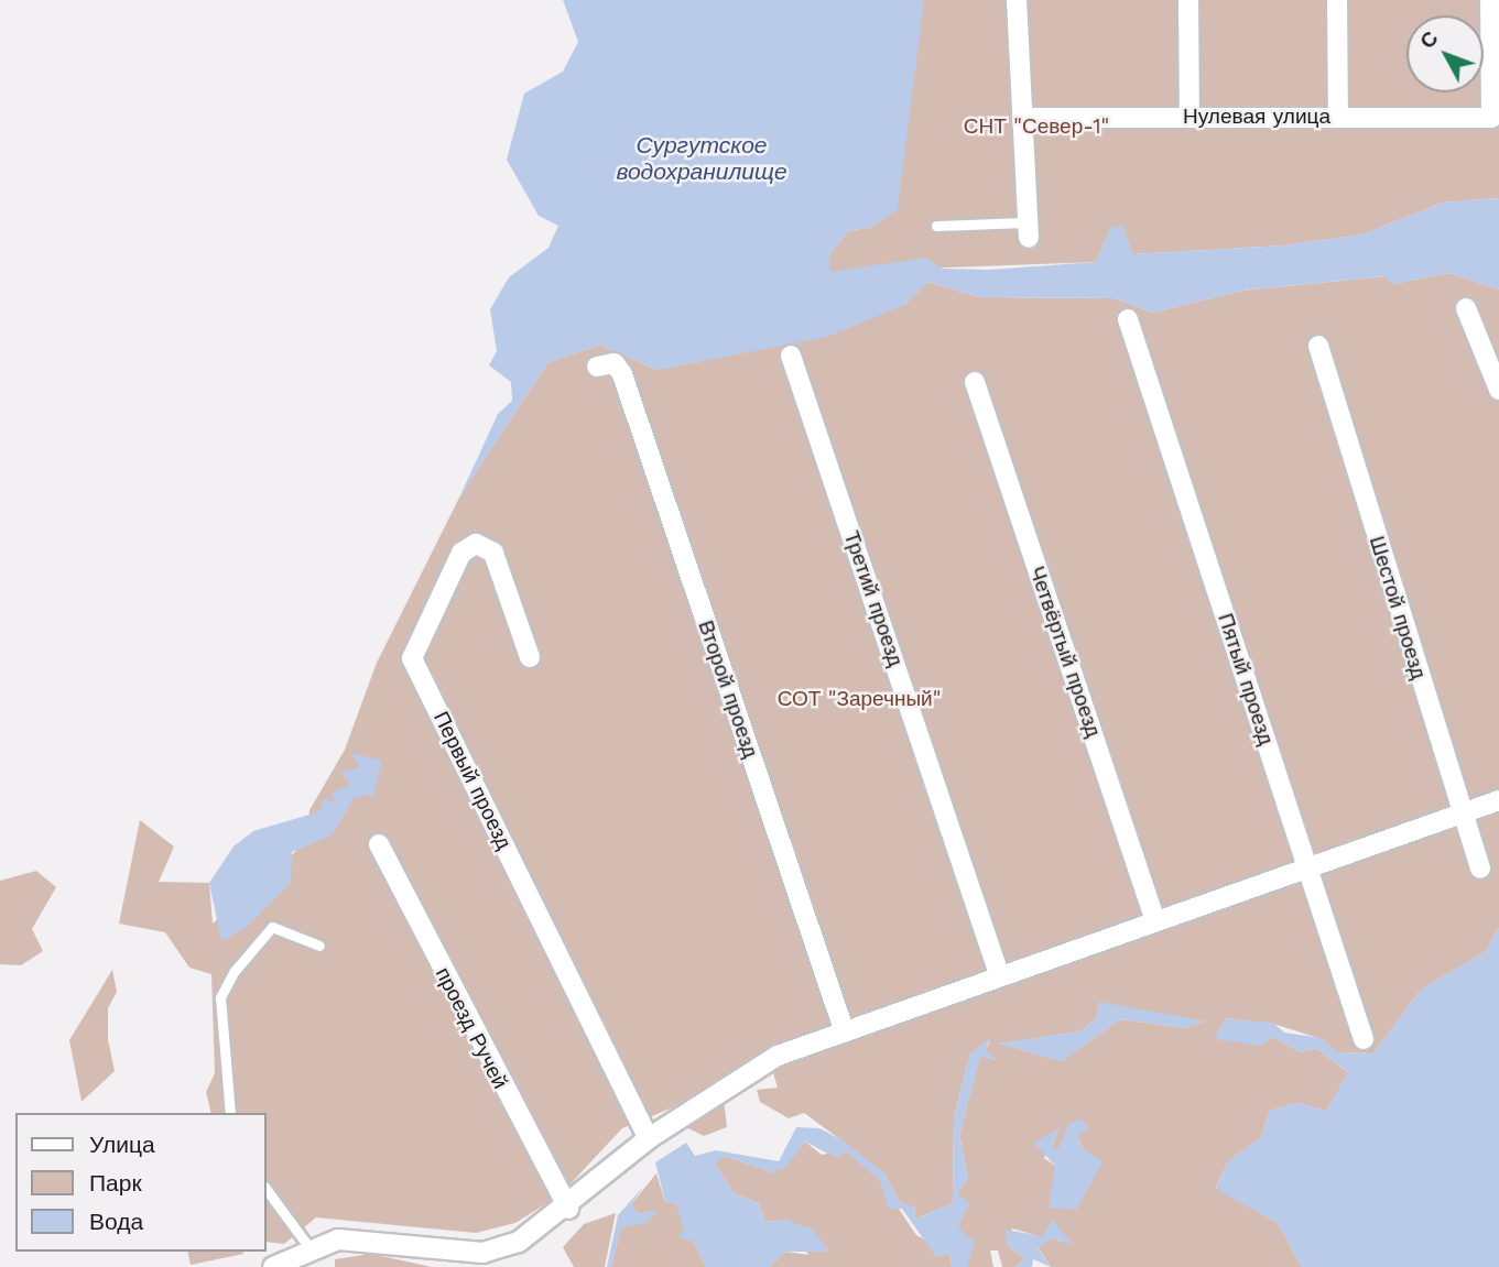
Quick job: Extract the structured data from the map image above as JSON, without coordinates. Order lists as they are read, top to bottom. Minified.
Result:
{"streets":{"street":["Нулевая улица","Третий проезд","Шестой проезд","Четвёртый проезд","Пятый проезд","Второй проезд","Первый проезд","проезд Ручей"]},"water":["Сургутское водохранилище"],"parks":["СНТ \"Север-1\"","СОТ \"Заречный\""],"legend":["Улица","Парк","Вода"],"north":"top left"}
